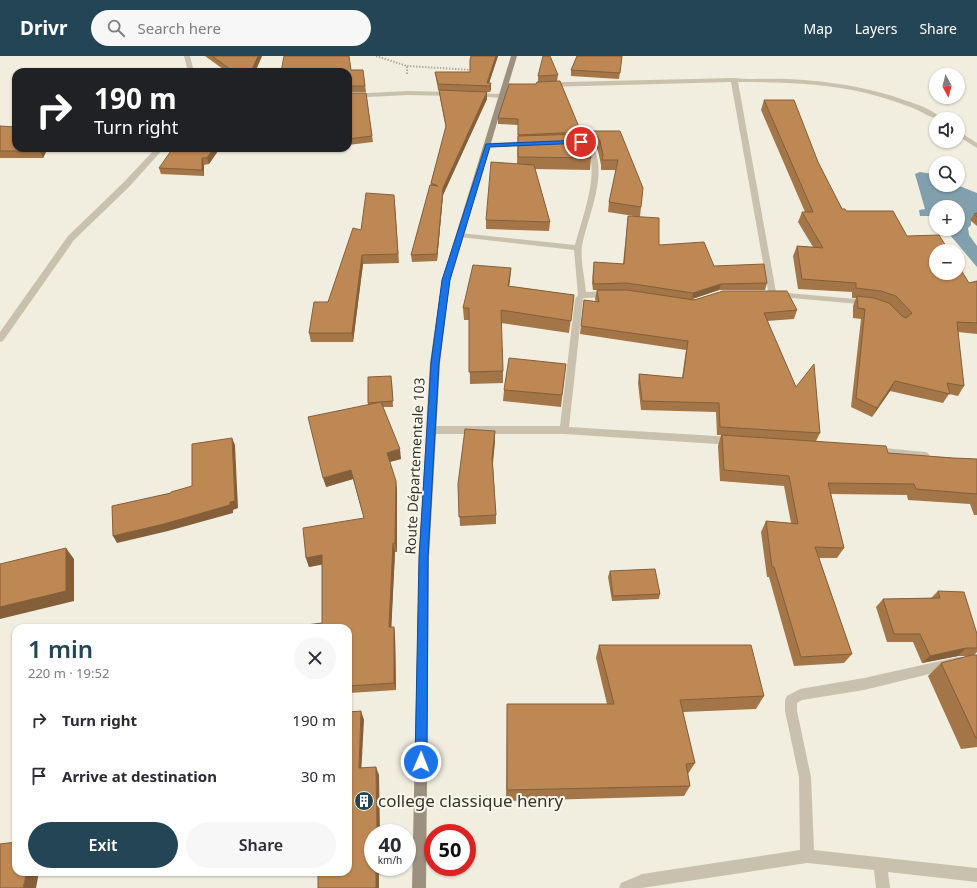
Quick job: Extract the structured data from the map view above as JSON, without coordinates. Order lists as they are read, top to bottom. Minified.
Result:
{"streets":{"main road":["Route Départementale 103"]},"places":{"building":["college classique henry"]},"north":"bottom","page":{"header":"Drivr","search":"Search here","nav":["Map","Layers","Share"],"map_buttons":["+","−"],"turn":["190 m","Turn right"],"heading":["1 min","220 m · 19:52"],"list":[{"name":"Turn right","value":"190 m"},{"name":"Arrive at destination","value":"30 m"}],"buttons":["Exit","Share"],"speed":"40 km/h","limit":"50"}}
